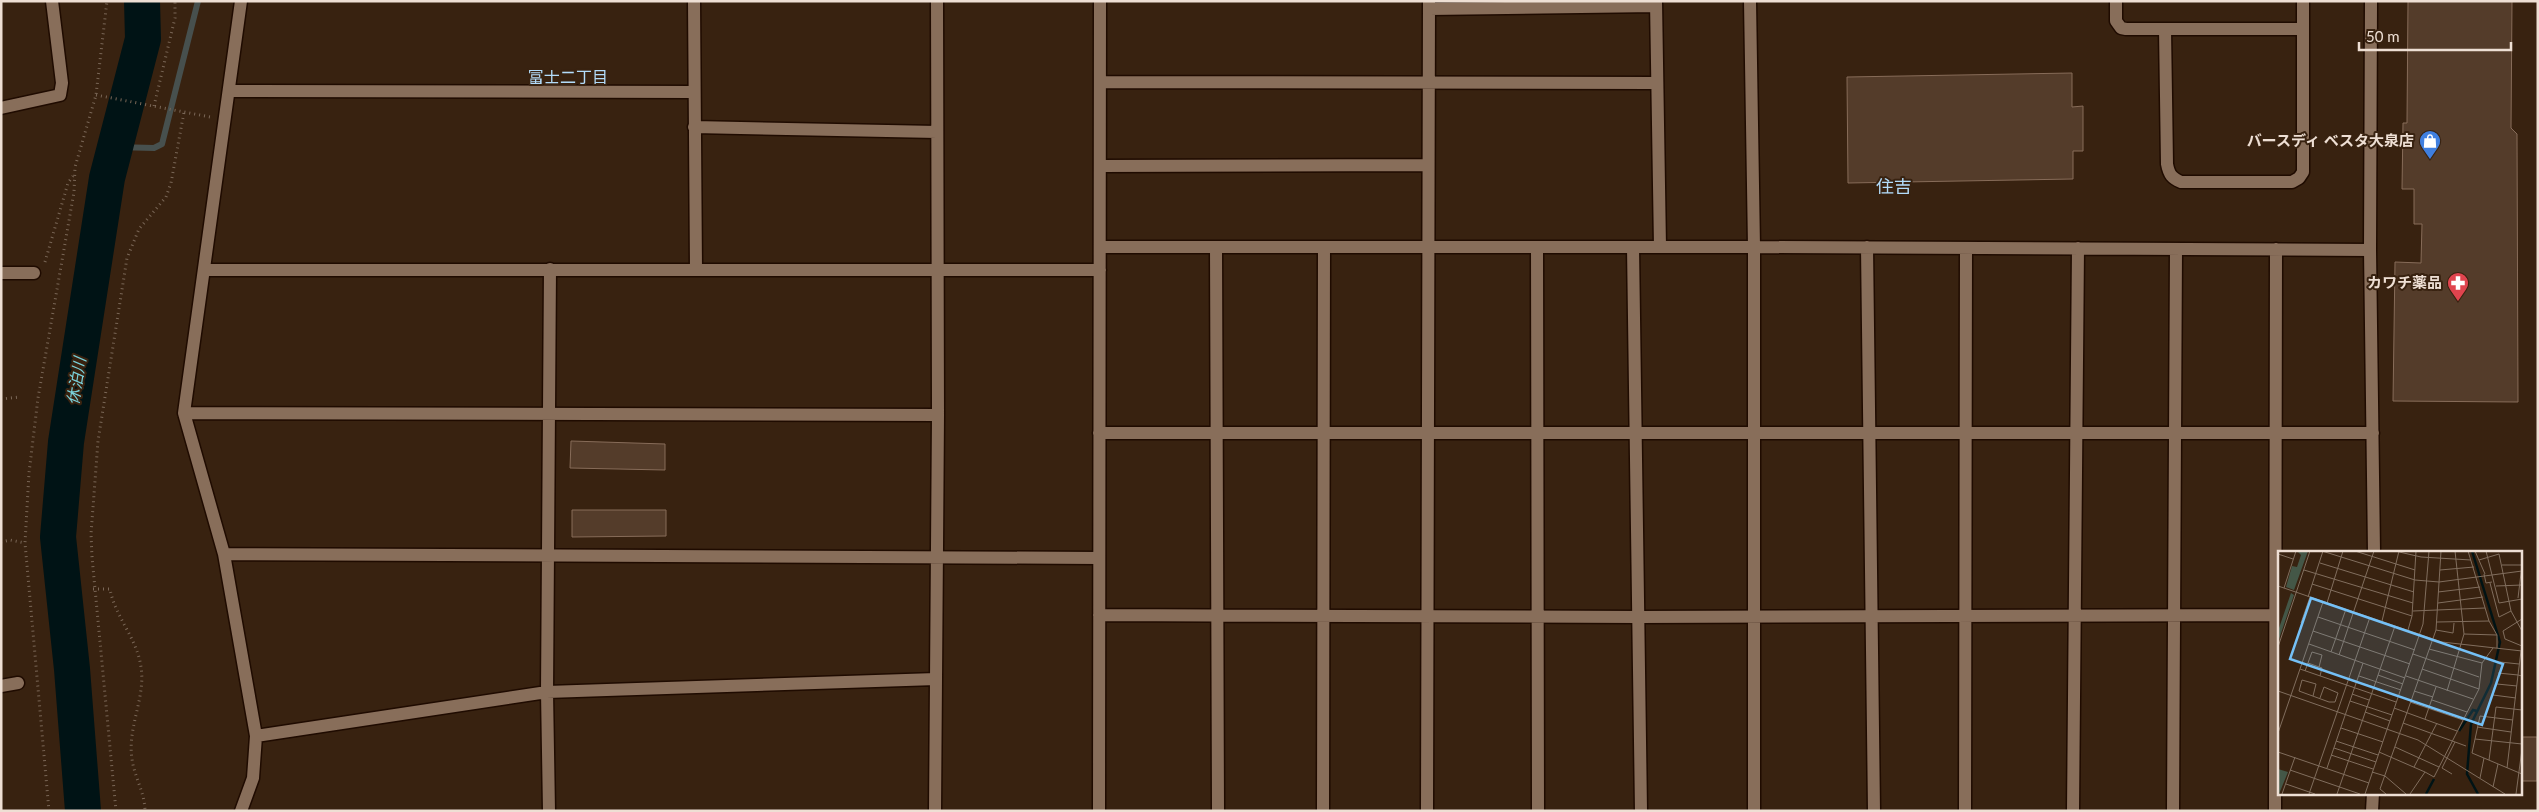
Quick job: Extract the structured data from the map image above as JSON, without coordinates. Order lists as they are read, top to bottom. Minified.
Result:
{"districts":["富士二丁目","住吉"],"water":["休泊川"],"places":{"shop":["バースディ ベスタ大泉店"],"pharmacy":["カワチ薬品"]},"scale_bar":"50 m"}
